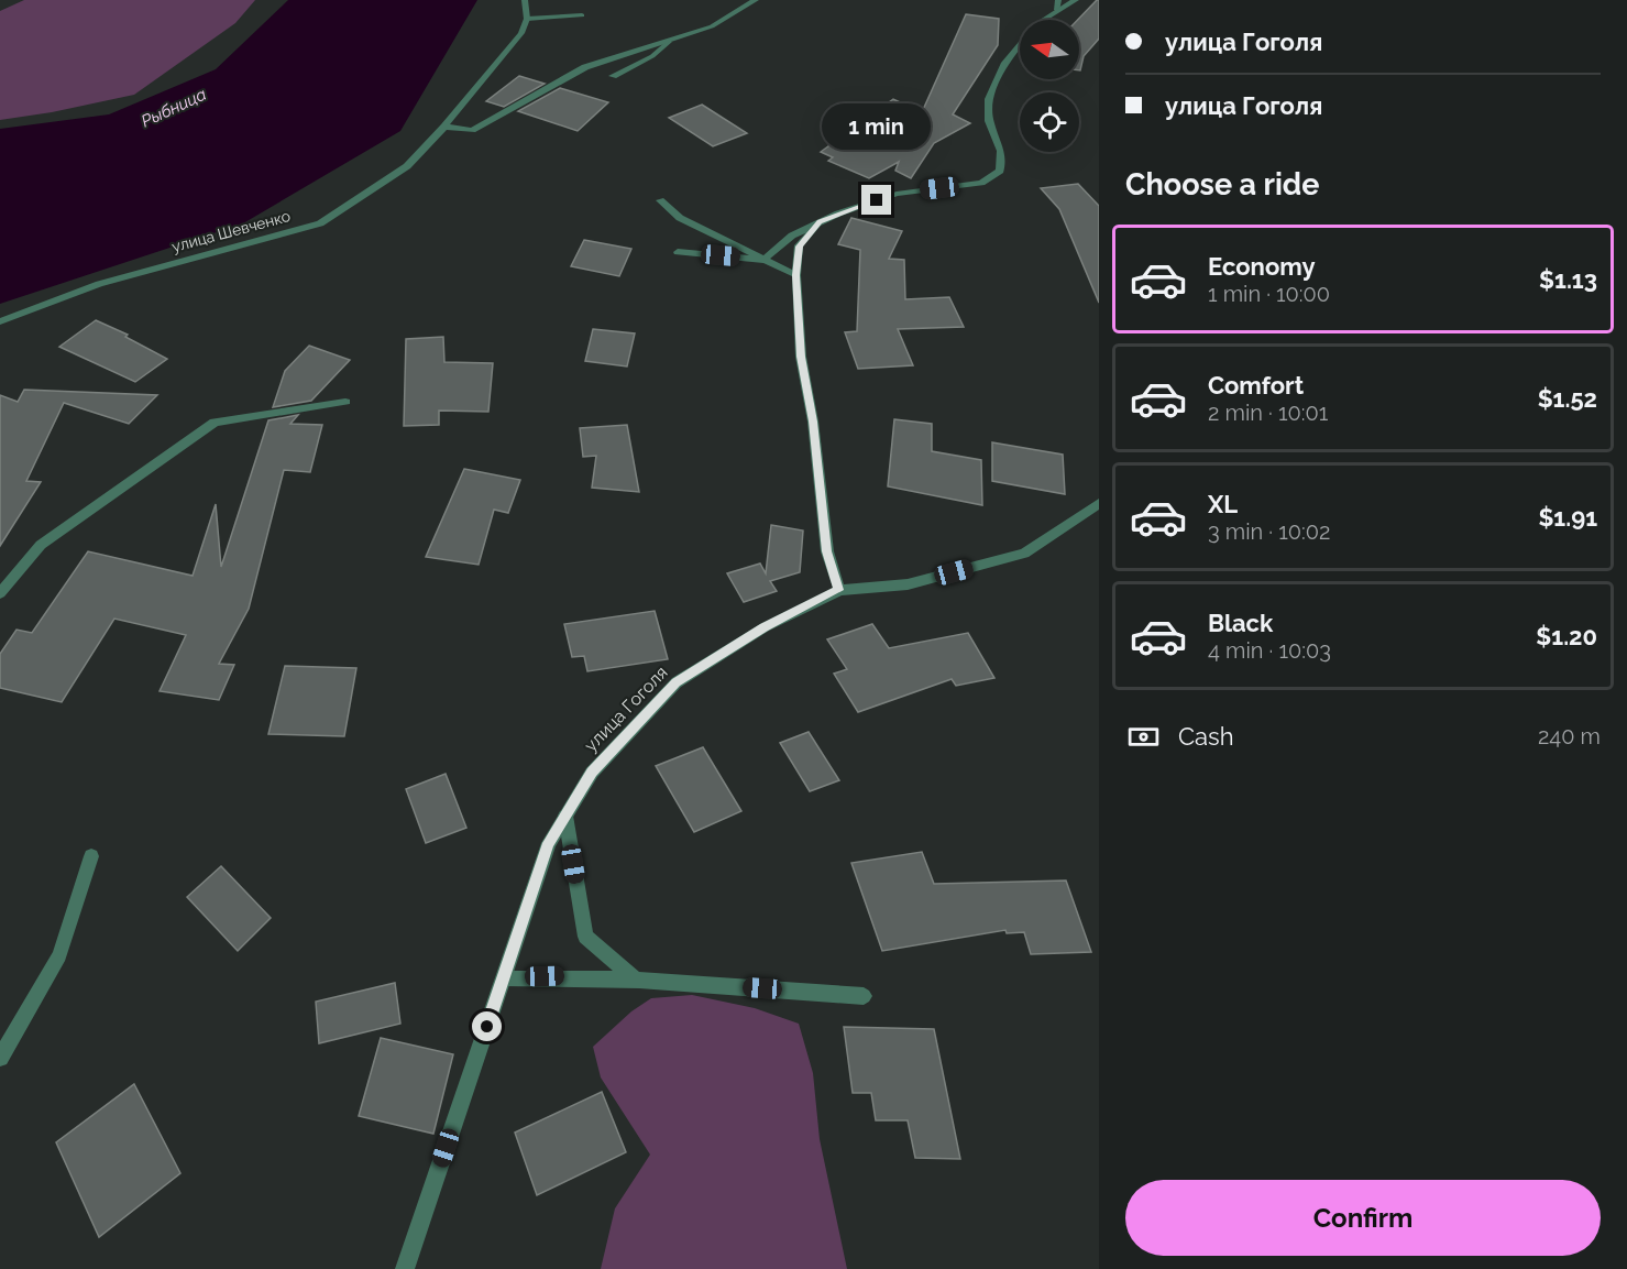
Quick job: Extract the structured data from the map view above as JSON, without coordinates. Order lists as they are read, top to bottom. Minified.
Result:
{"streets":{"street":["улица Шевченко","улица Гоголя"]},"water":["Рыбница"],"north":"left","page":{"banner":["улица Гоголя","улица Гоголя"],"bubble":"1 min","heading":"Choose a ride","list":[{"name":"Economy","note":"1 min · 10:00","value":"$1.13"},{"name":"Comfort","note":"2 min · 10:01","value":"$1.52"},{"name":"XL","note":"3 min · 10:02","value":"$1.91"},{"name":"Black","note":"4 min · 10:03","value":"$1.20"}],"pay":["Cash","240 m"],"buttons":"Confirm"}}
